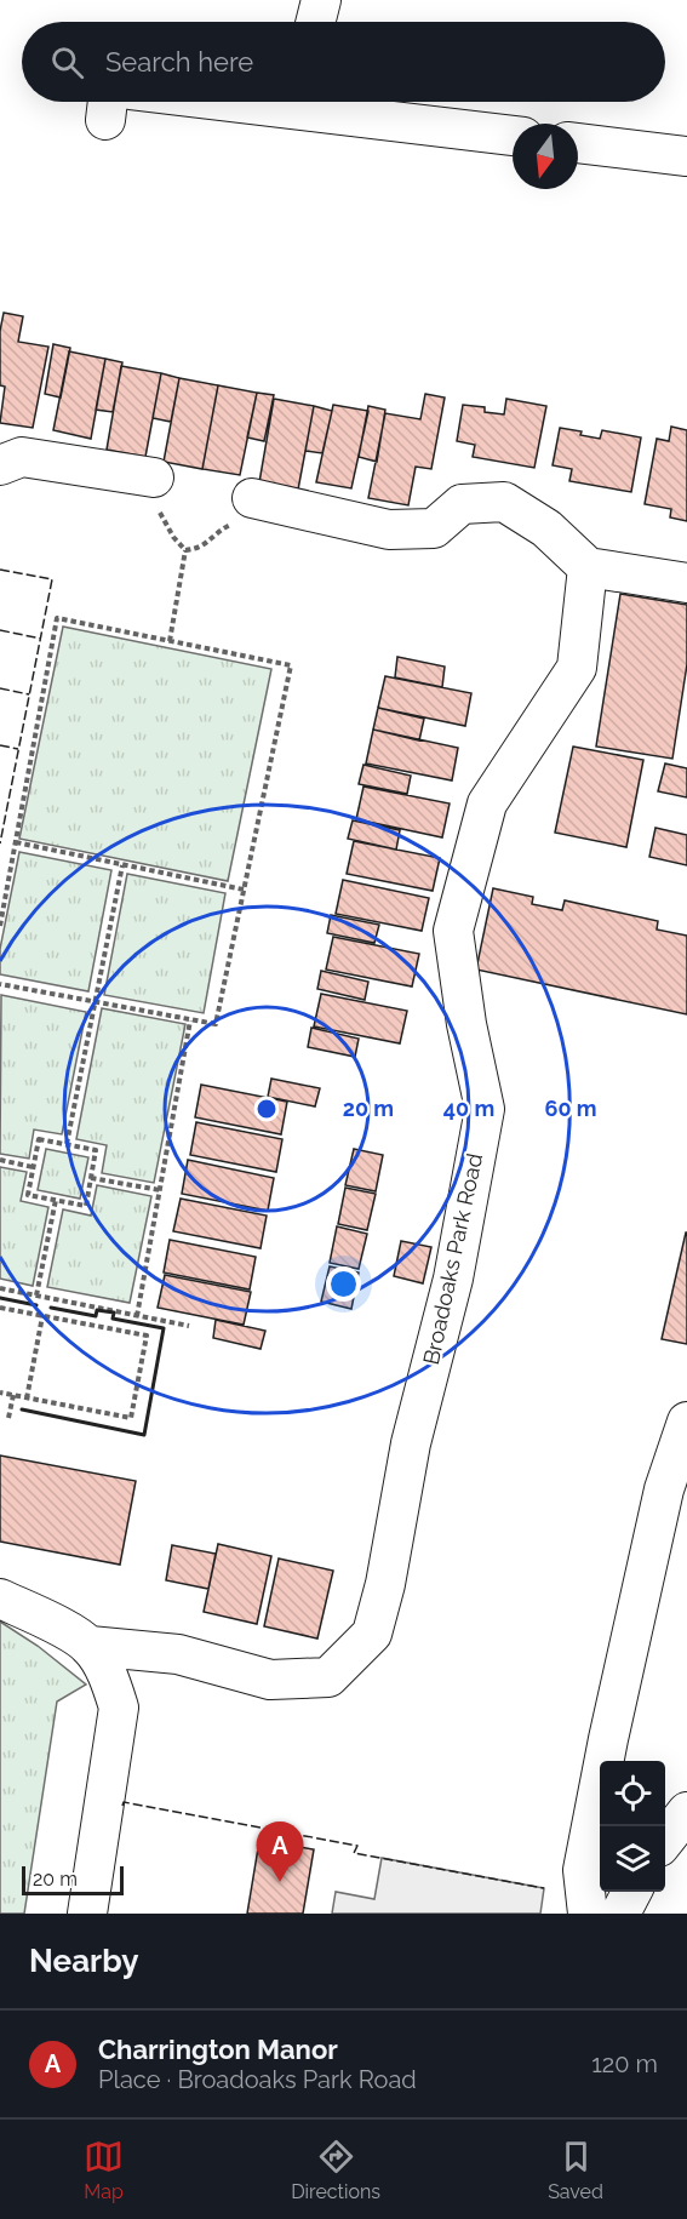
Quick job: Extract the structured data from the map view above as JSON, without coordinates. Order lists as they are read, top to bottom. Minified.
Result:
{"streets":{"street":["Broadoaks Park Road"]},"scale_bar":"20 m","north":"bottom","page":{"search":"Search here","pins":"A","scale":"20 m","heading":"Nearby","list":[{"mark":"A","name":"Charrington Manor","note":"Place · Broadoaks Park Road","value":"120 m"}],"nav":["Map","Directions","Saved"]},"rings":["20 m","40 m","60 m"]}
